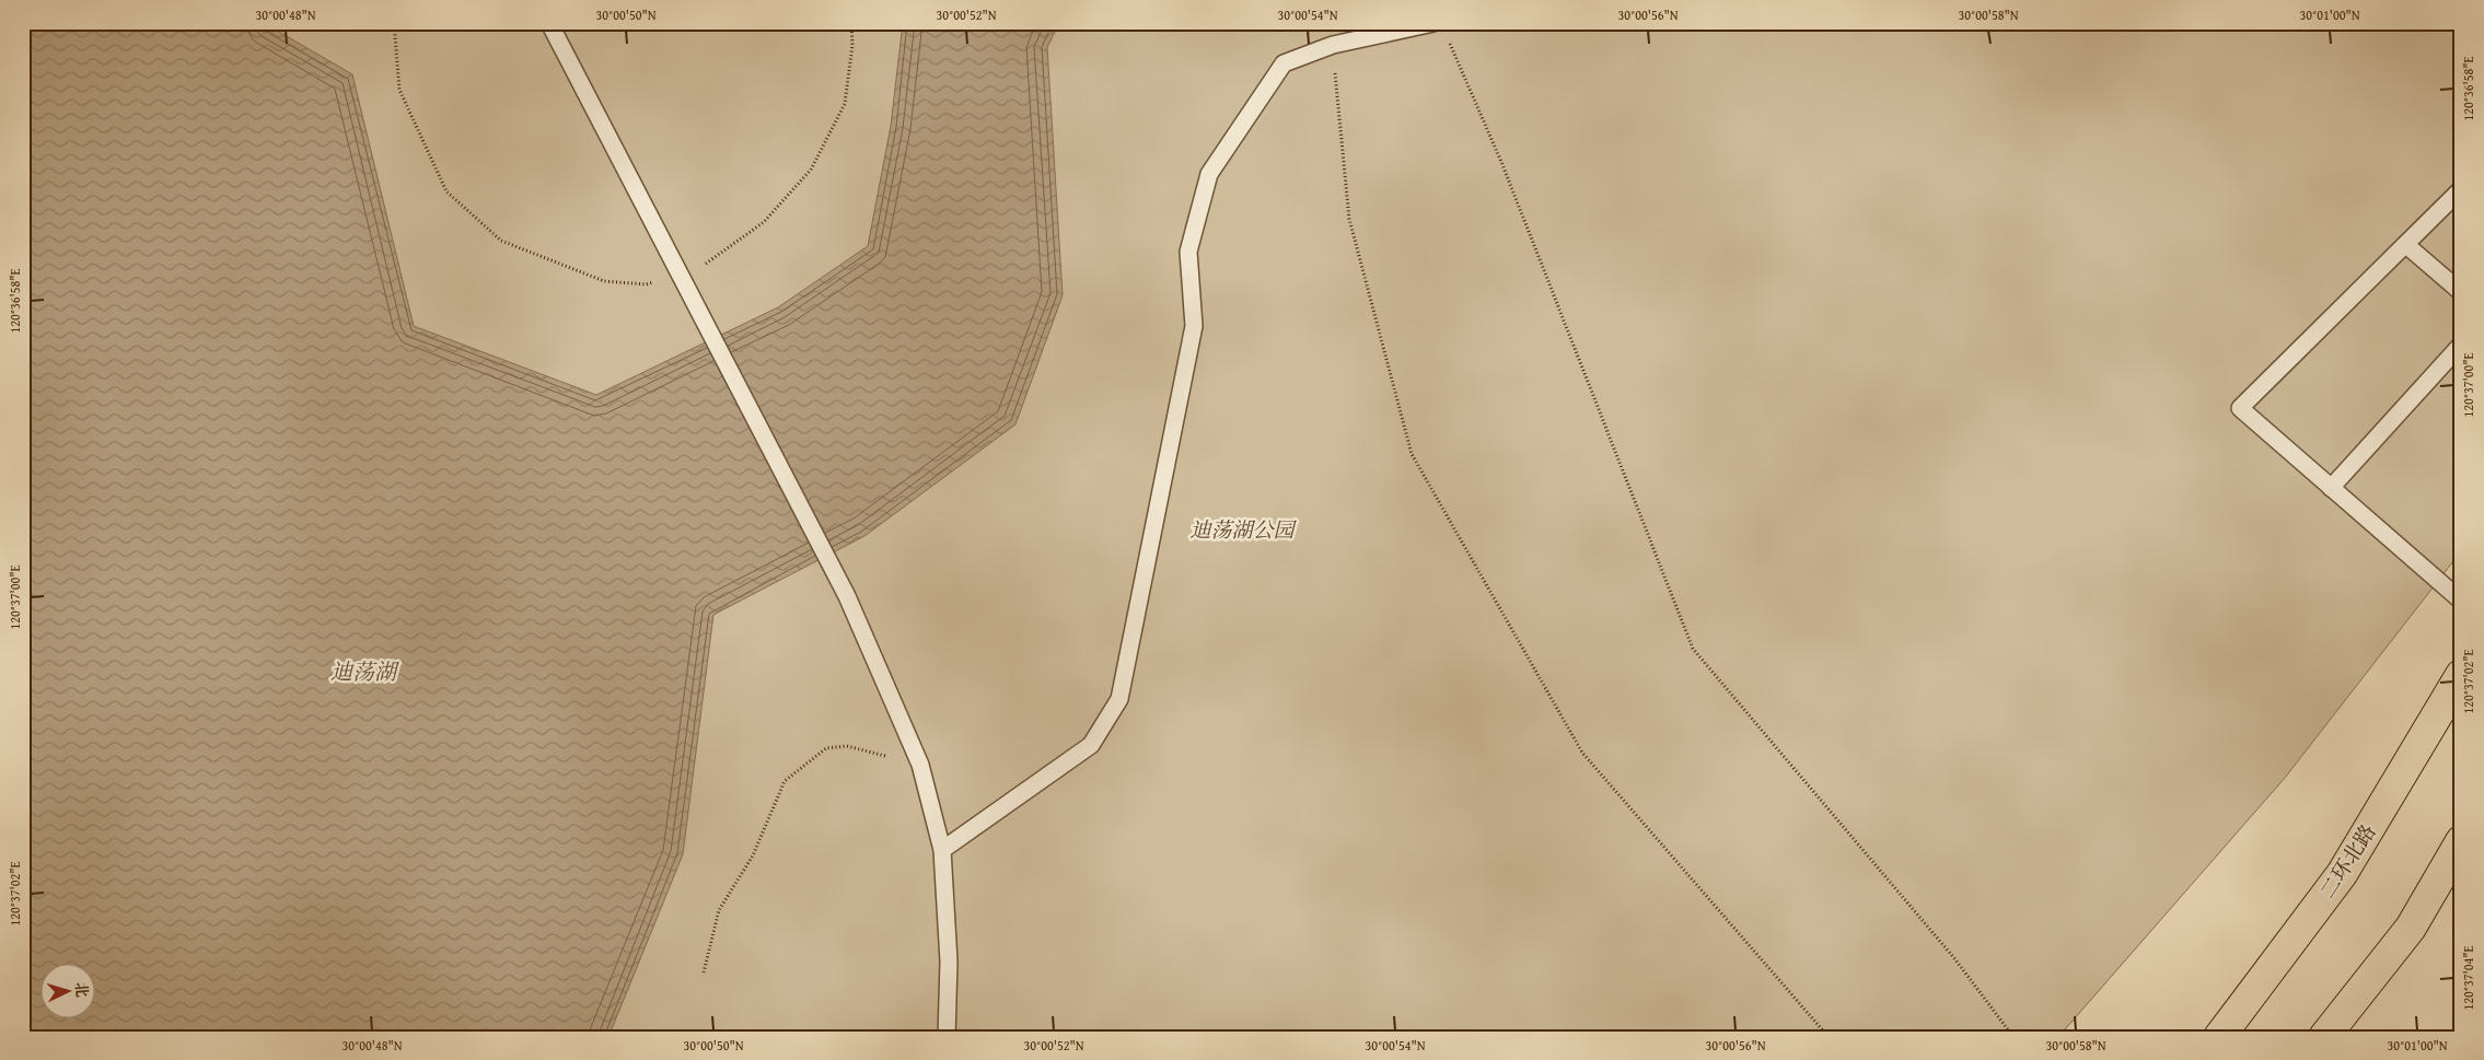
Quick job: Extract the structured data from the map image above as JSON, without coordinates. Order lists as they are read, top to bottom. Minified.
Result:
{"streets":{"highway":["二环北路"]},"water":["迪荡湖"],"parks":["迪荡湖公园"],"north":"right","coordinates":["30°00'48\"N","30°00'50\"N","30°00'52\"N","30°00'54\"N","30°00'56\"N","30°00'58\"N","30°01'00\"N","120°36'58\"E","120°37'00\"E","120°37'02\"E","120°37'04\"E"]}
